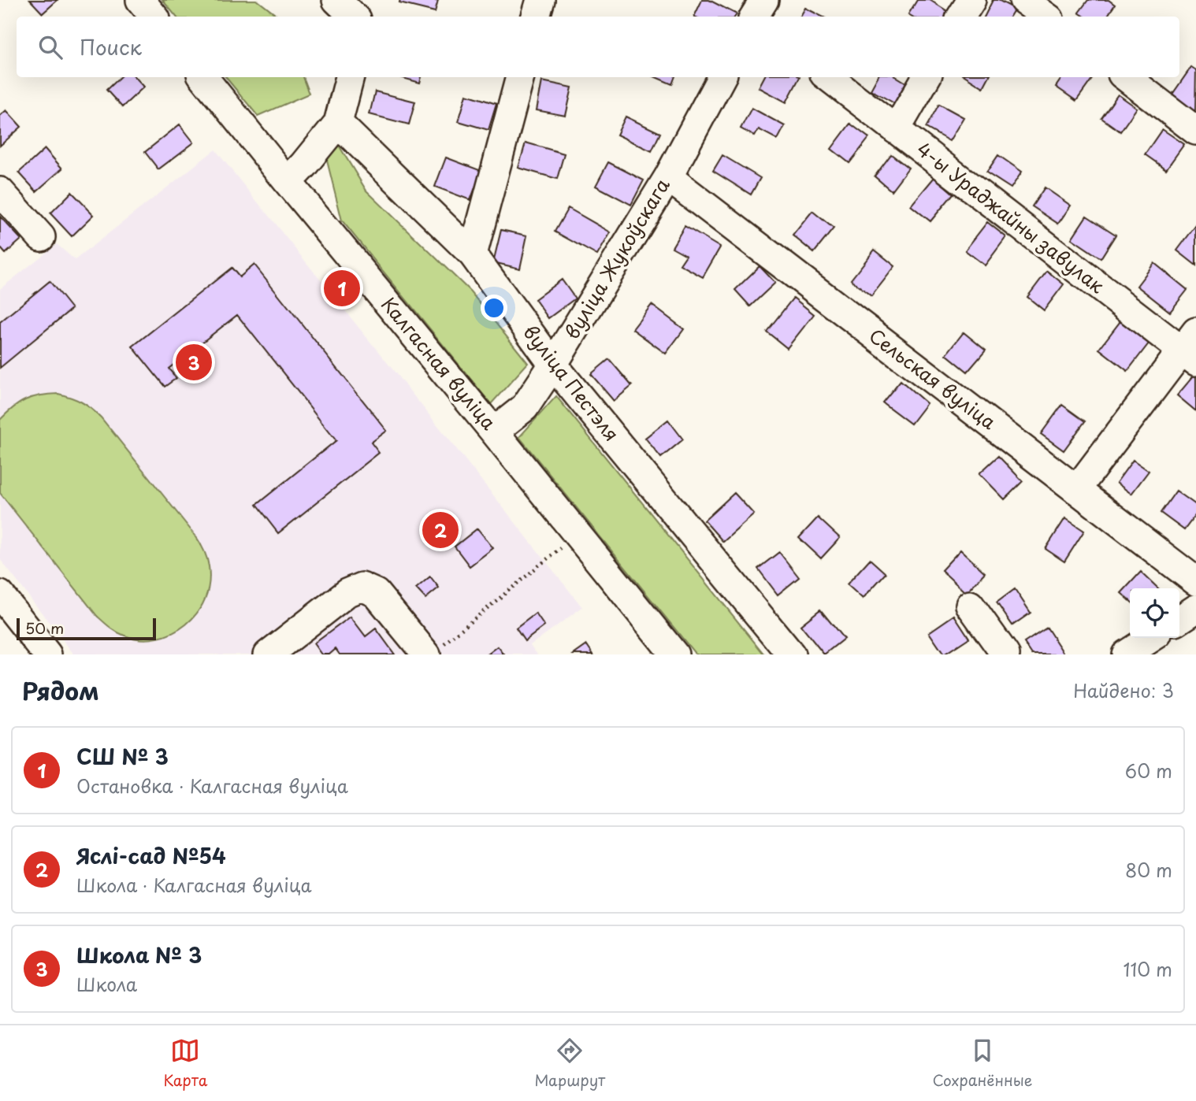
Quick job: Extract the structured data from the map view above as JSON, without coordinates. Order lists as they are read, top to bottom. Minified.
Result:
{"streets":{"street":["4-ы Ураджайны завулак","вуліца Жукоўскага","Калгасная вуліца","Сельская вуліца","вуліца Пестэля"]},"crossings":[["вуліца Жукоўскага","Калгасная вуліца"],["вуліца Жукоўскага","Сельская вуліца"],["вуліца Жукоўскага","вуліца Пестэля"]],"scale_bar":"50 m","page":{"search":"Поиск","pins":["1","3","2"],"scale":"50 m","heading":["Рядом","Найдено: 3"],"list":[{"mark":"1","name":"СШ № 3","note":"Остановка · Калгасная вуліца","value":"60 m"},{"mark":"2","name":"Яслі-сад №54","note":"Школа · Калгасная вуліца","value":"80 m"},{"mark":"3","name":"Школа № 3","note":"Школа","value":"110 m"}],"nav":["Карта","Маршрут","Сохранённые"]}}
